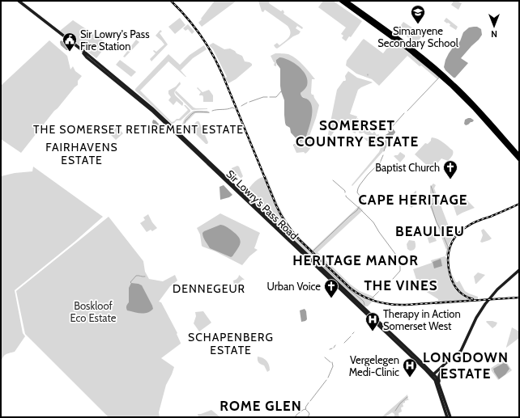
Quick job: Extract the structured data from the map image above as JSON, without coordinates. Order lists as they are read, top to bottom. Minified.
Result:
{"streets":{"main road":["Sir Lowry's Pass Road"]},"districts":["SOMERSET COUNTRY ESTATE","THE SOMERSET RETIREMENT ESTATE","FAIRHAVENS ESTATE","CAPE HERITAGE","BEAULIEU","HERITAGE MANOR","THE VINES","DENNEGEUR","SCHAPENBERG ESTATE","LONGDOWN ESTATE","ROME GLEN"],"parks":["Boskloof Eco Estate"],"places":{"school or university":["Simanyene Secondary School"],"public building":["Sir Lowry's Pass Fire Station"],"church":["Baptist Church","Urban Voice"],"hospital":["Therapy in Action Somerset West","Vergelegen Medi-Clinic"]},"north":"bottom"}
